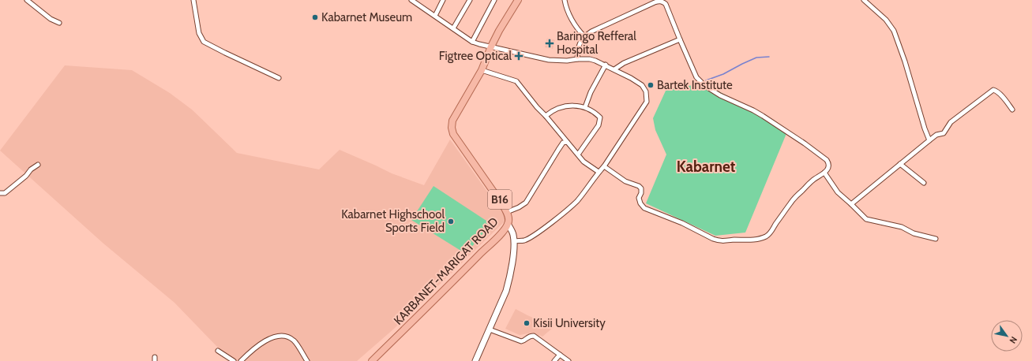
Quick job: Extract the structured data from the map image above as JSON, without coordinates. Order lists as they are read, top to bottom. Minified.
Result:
{"streets":{"main road":["B16","KARBANET-MARIGAT ROAD"]},"districts":["Kabarnet"],"places":{"other":["Kabarnet Museum","Bartek Institute","Kabarnet Highschool Sports Field","Kisii University"],"health":["Baringo Refferal Hospital","Figtree Optical"]},"north":"bottom right"}
